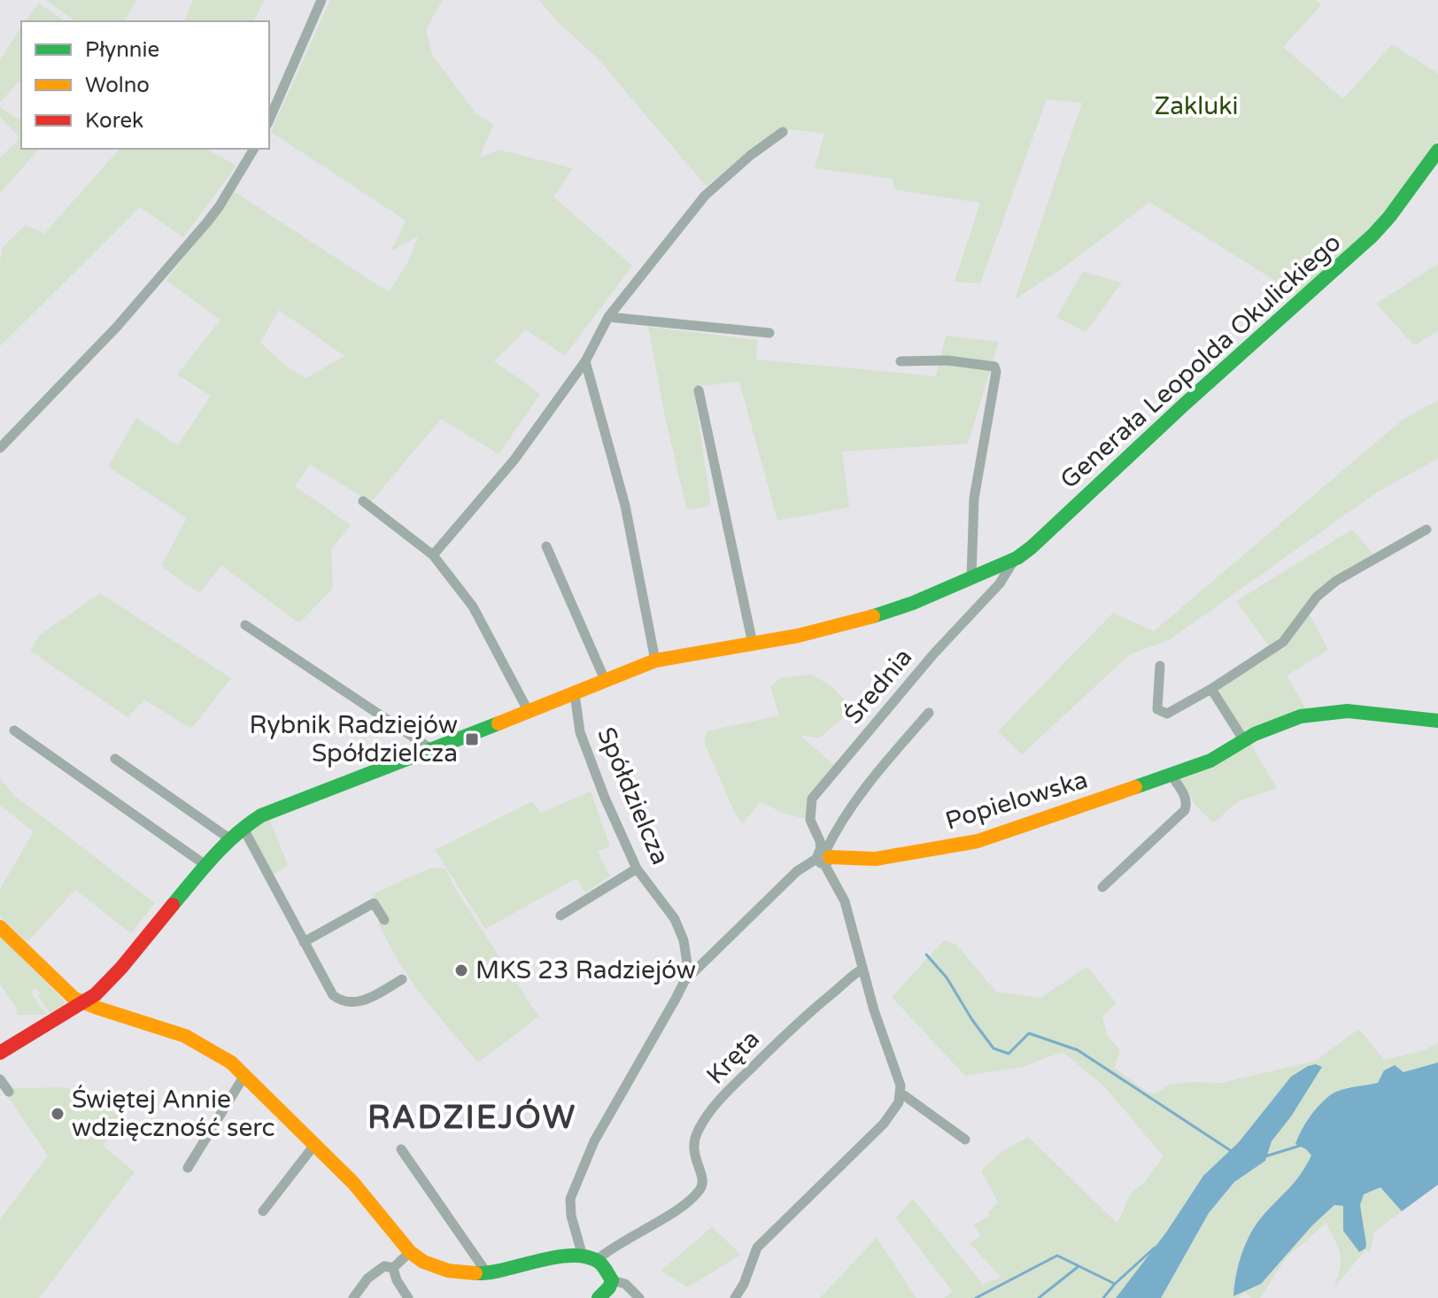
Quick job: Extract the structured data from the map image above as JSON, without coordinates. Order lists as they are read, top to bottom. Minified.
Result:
{"streets":{"street":["Generała Leopolda Okulickiego","Średnia","Spółdzielcza","Popielowska","Kręta"]},"crossings":[["Generała Leopolda Okulickiego","Średnia"],["Generała Leopolda Okulickiego","Spółdzielcza"],["Średnia","Popielowska"],["Spółdzielcza","Kręta"]],"districts":["RADZIEJÓW"],"parks":["Zakluki"],"places":{"transit":["Rybnik Radziejów Spółdzielcza"],"other":["MKS 23 Radziejów","Świętej Annie wdzięczność serc"]},"legend":["Płynnie","Wolno","Korek"]}
